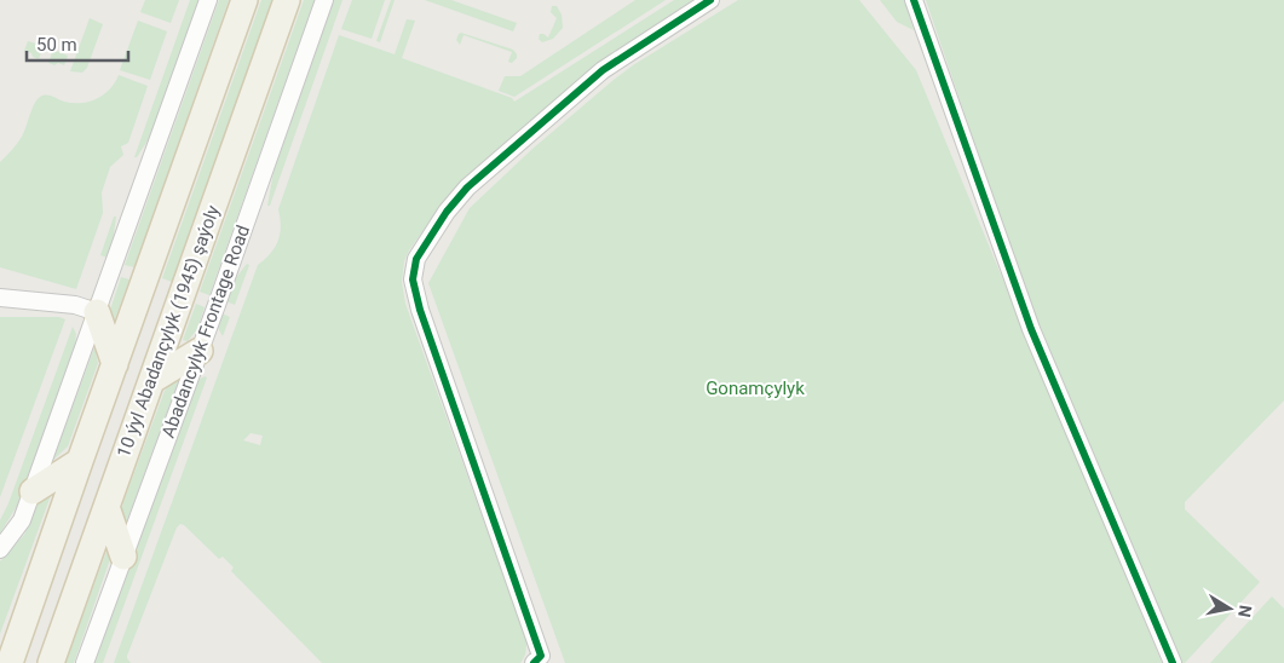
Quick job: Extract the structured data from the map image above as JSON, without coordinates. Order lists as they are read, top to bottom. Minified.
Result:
{"streets":{"main road":["10 ýyl Abadançylyk (1945) şaýoly"],"street":["Abadancylyk Frontage Road"]},"parks":["Gonamçylyk"],"scale_bar":"50 m","north":"right"}
